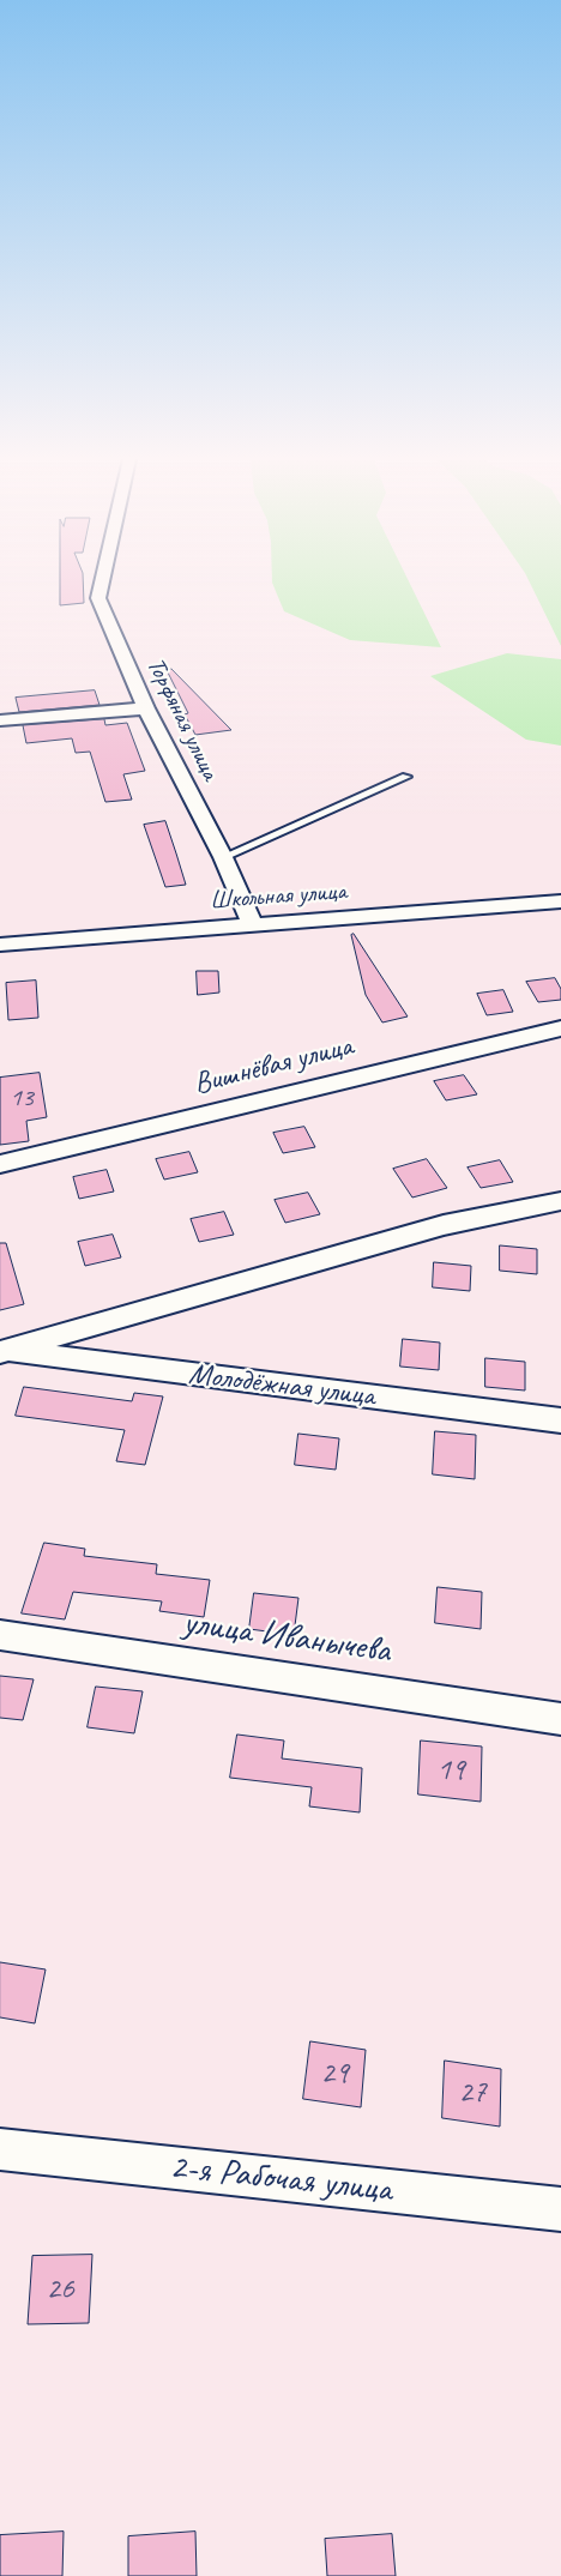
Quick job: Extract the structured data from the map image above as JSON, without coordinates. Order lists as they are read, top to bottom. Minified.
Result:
{"streets":{"street":["Торфяная улица","Школьная улица","Вишнёвая улица","Молодёжная улица","улица Иванычева","2-я Рабочая улица"]},"crossings":[["Торфяная улица","Школьная улица"]],"house_numbers":["13","19","29","27","26"]}
